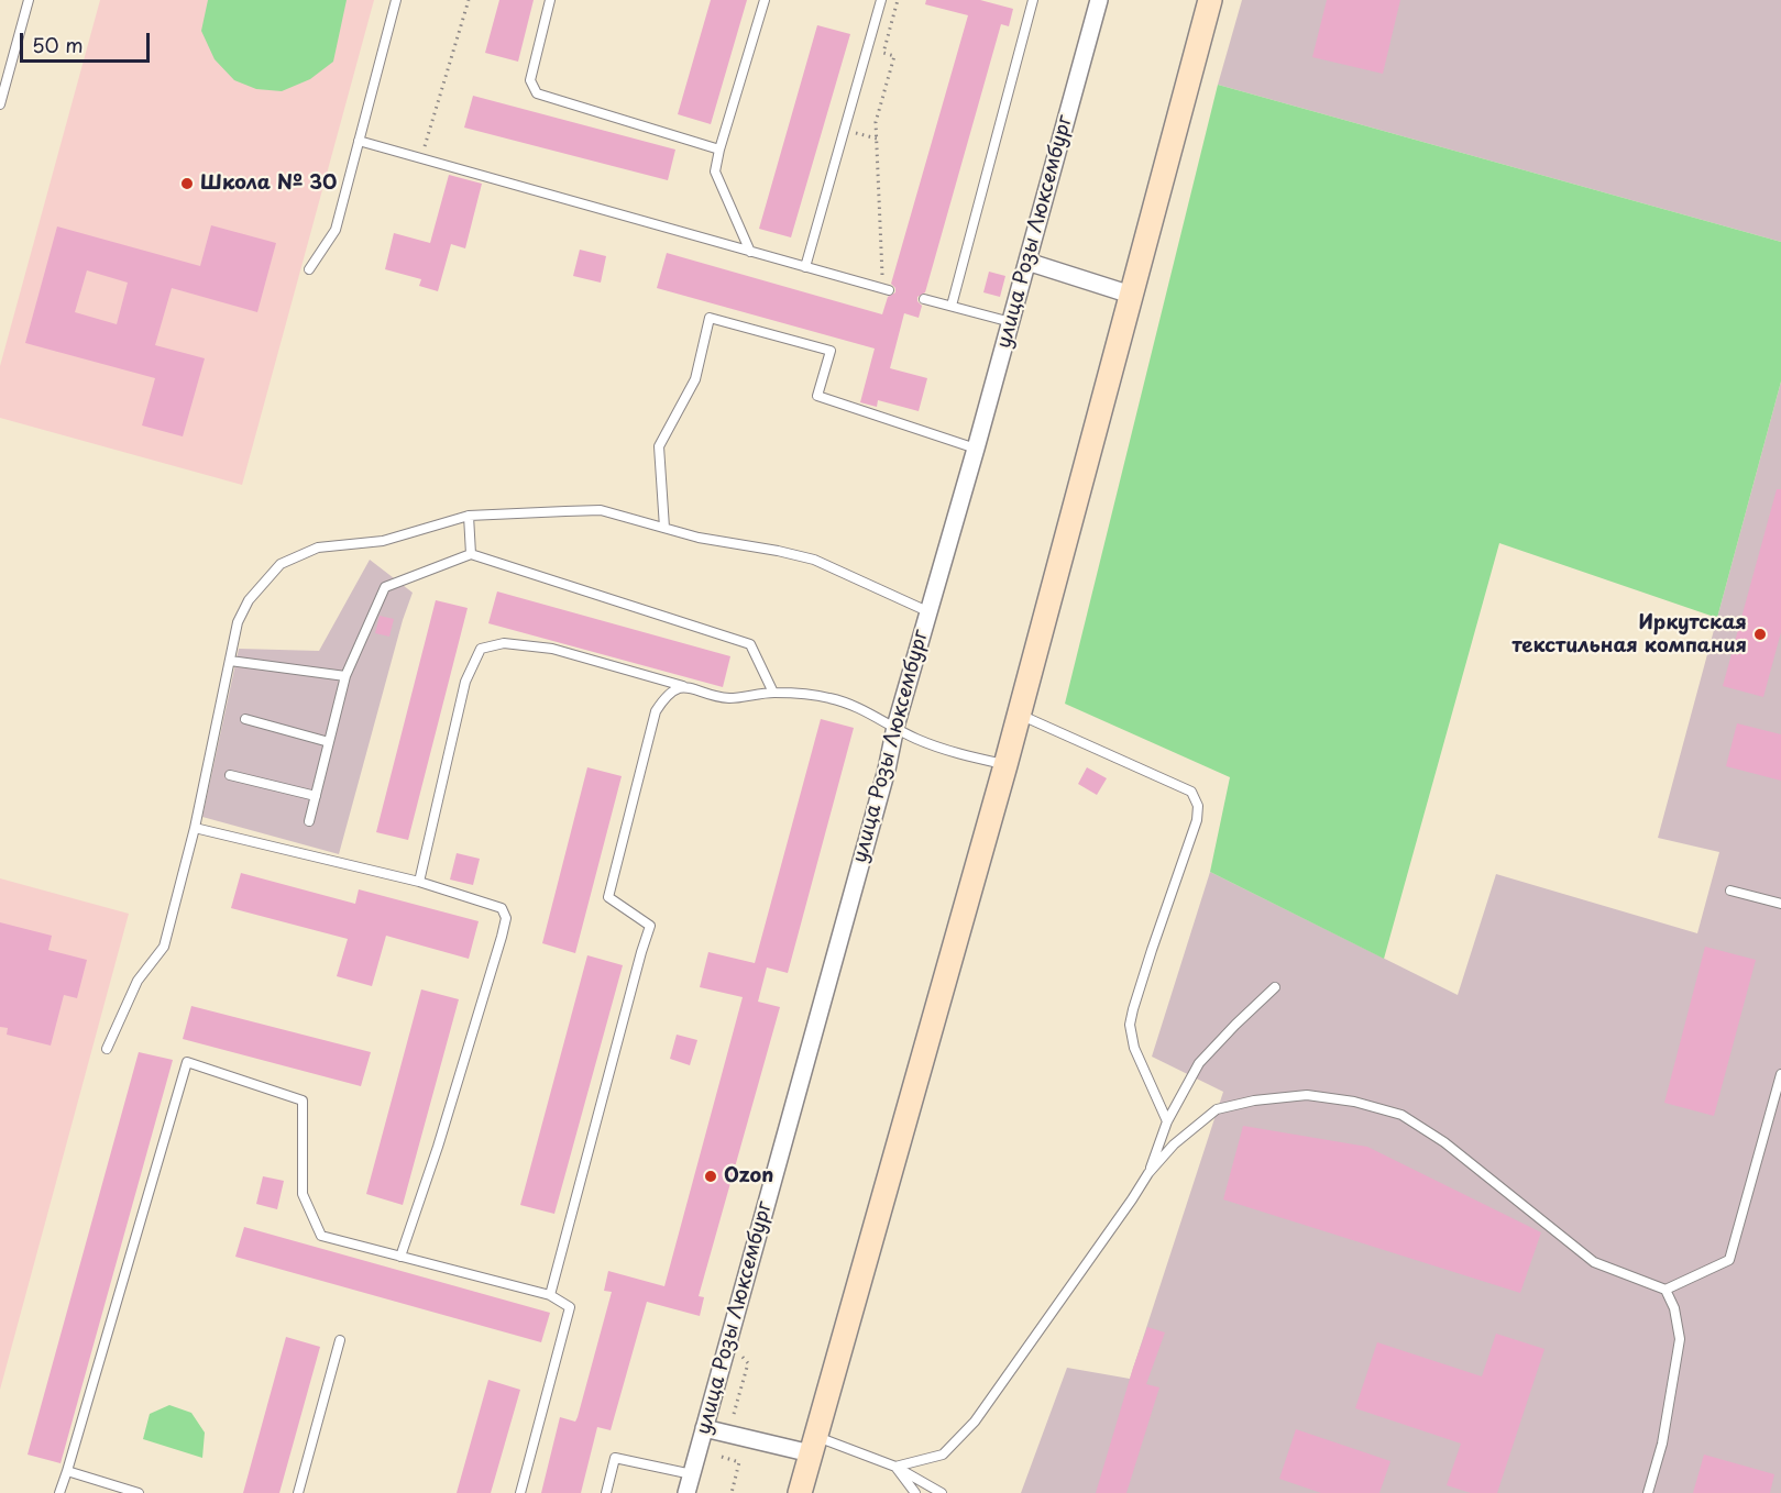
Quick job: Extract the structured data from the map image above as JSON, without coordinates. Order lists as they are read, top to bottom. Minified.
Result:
{"streets":{"street":["улица Розы Люксембург"]},"places":["Школа № 30","Иркутская текстильная компания","Ozon"],"scale_bar":"50 m"}
